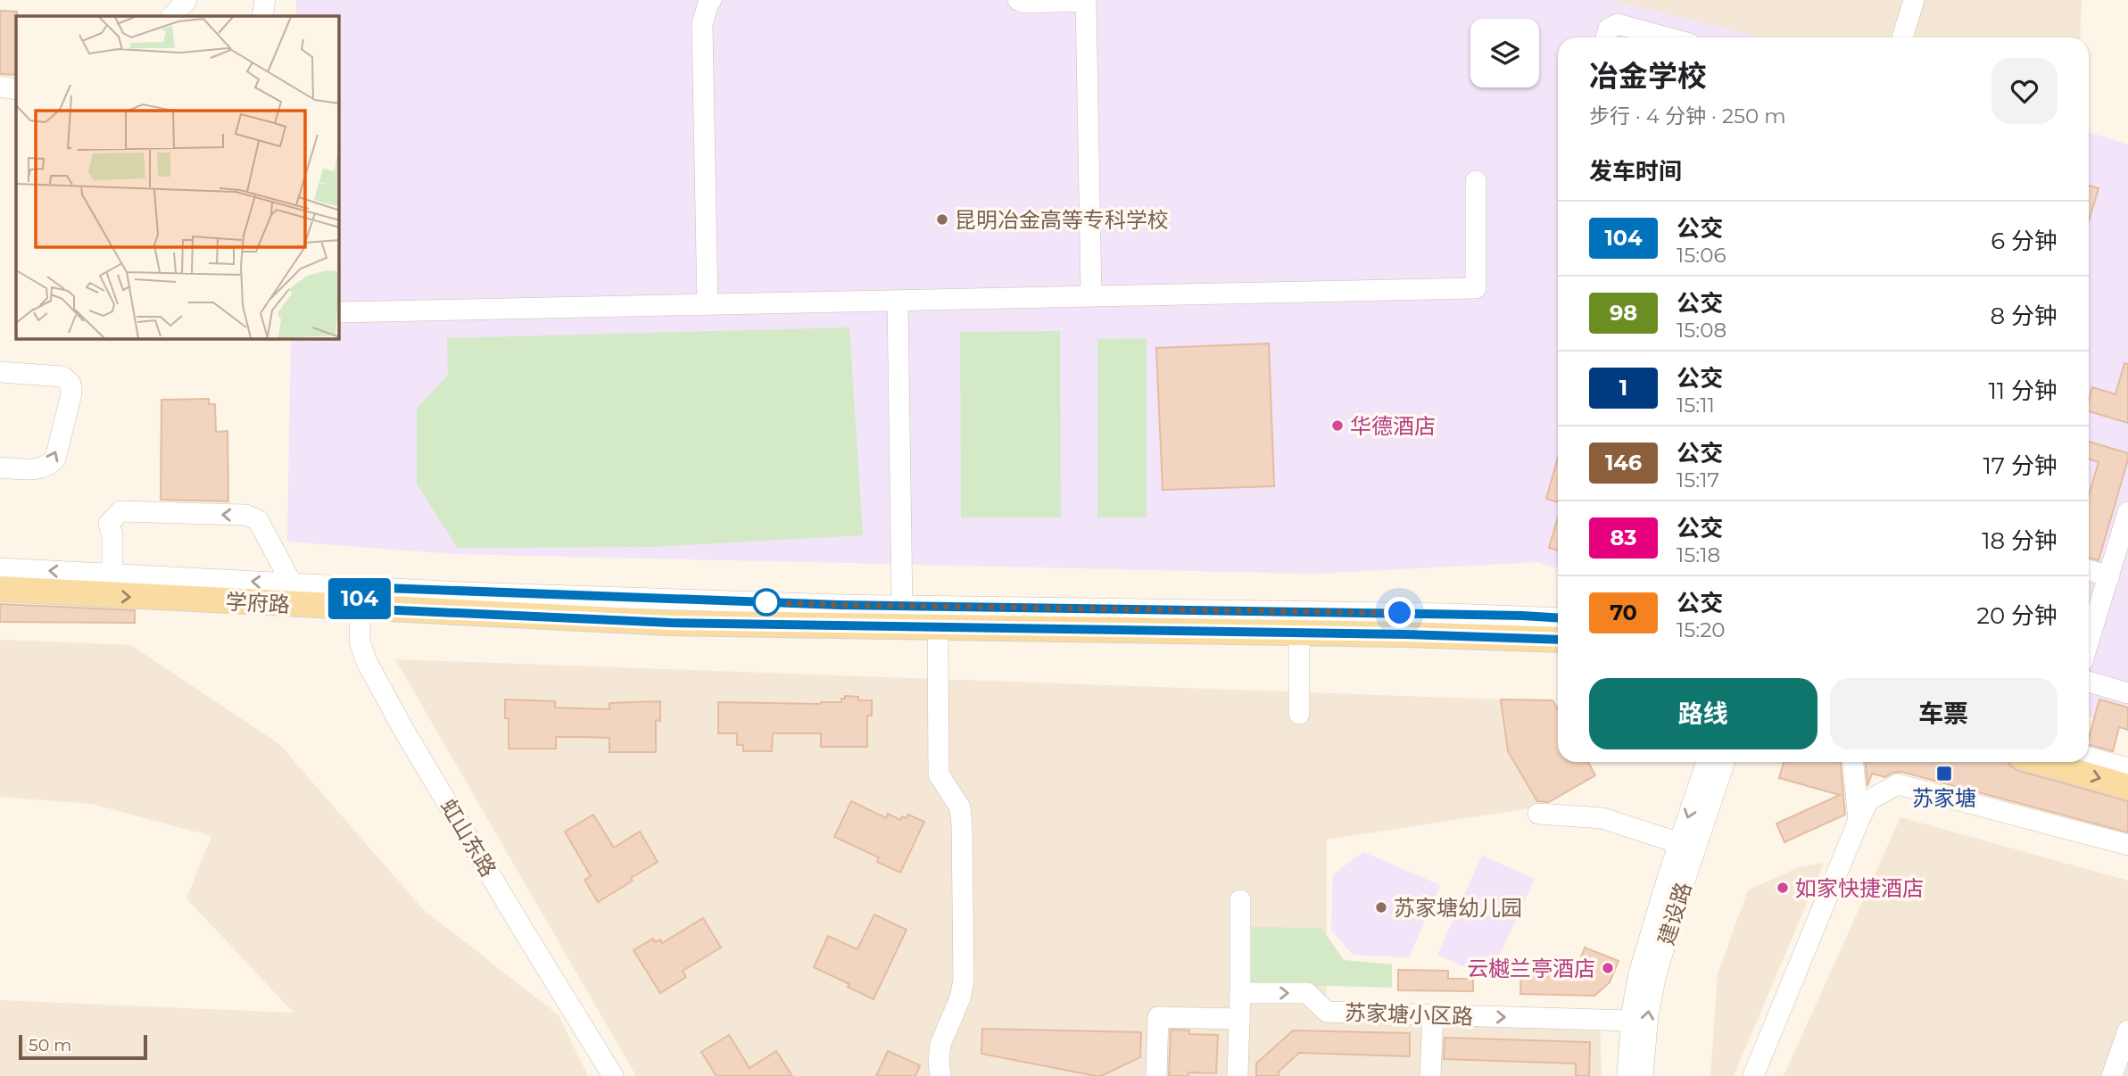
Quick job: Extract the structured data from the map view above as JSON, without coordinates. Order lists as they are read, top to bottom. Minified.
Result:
{"streets":{"main road":["学府路"],"street":["虹山东路","建设路","苏家塘小区路"]},"crossings":[["学府路","虹山东路"],["建设路","苏家塘小区路"]],"one_way":["苏家塘小区路"],"places":{"other":["昆明冶金高等专科学校","华德酒店","如家快捷酒店","苏家塘幼儿园","云樾兰亭酒店"],"transit":["苏家塘"]},"lines":["bus line 104"],"scale_bar":"50 m","page":{"on_map":"104","heading":[["冶金学校","步行 · 4 分钟 · 250 m"],"发车时间"],"list":[{"mark":"104","name":"公交","note":"15:06","value":"6 分钟"},{"mark":"98","name":"公交","note":"15:08","value":"8 分钟"},{"mark":"1","name":"公交","note":"15:11","value":"11 分钟"},{"mark":"146","name":"公交","note":"15:17","value":"17 分钟"},{"mark":"83","name":"公交","note":"15:18","value":"18 分钟"},{"mark":"70","name":"公交","note":"15:20","value":"20 分钟"}],"buttons":["路线","车票"],"scale":"50 m"}}
